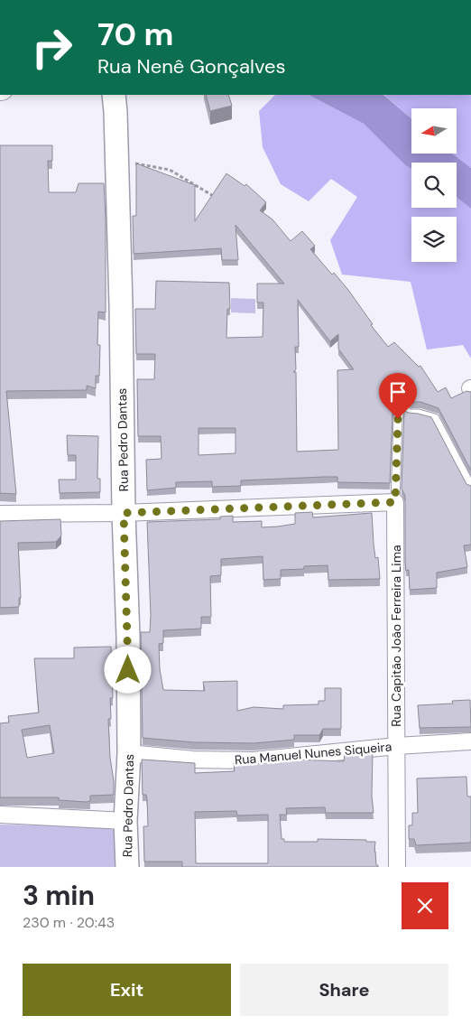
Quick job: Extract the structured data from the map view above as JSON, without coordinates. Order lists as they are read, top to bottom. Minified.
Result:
{"streets":{"main road":["Rua Pedro Dantas"],"street":["Rua Capitão João Ferreira Lima","Rua Manuel Nunes Siqueira"]},"crossings":[["Rua Pedro Dantas","Rua Manuel Nunes Siqueira"],["Rua Capitão João Ferreira Lima","Rua Manuel Nunes Siqueira"]],"north":"left","page":{"turn":["70 m","Rua Nenê Gonçalves"],"heading":["3 min","230 m · 20:43"],"buttons":["Exit","Share"]}}
